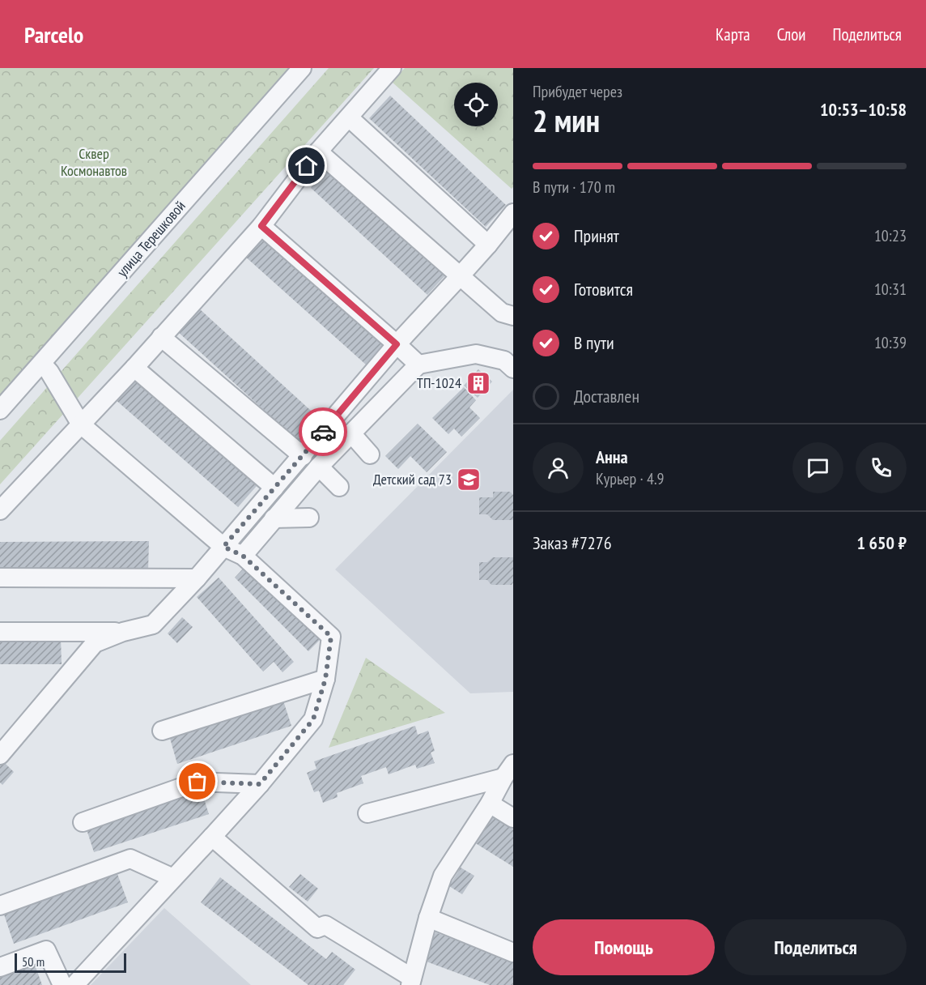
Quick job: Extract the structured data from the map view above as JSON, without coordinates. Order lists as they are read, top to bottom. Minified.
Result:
{"streets":{"street":["улица Терешковой"]},"parks":["Сквер Космонавтов"],"places":{"building":["ТП-1024"],"school or university":["Детский сад 73"]},"scale_bar":"50 m","page":{"header":"Parcelo","nav":["Карта","Слои","Поделиться"],"heading":["2 мин","Прибудет через","10:53–10:58"],"panel":["Анна","Курьер · 4.9","Заказ #7276","1 650 ₽"],"bar":"В пути · 170 m","list":[["Принят","10:23"],["Готовится","10:31"],["В пути","10:39"],"Доставлен"],"buttons":["Помощь","Поделиться"],"scale":"50 m"}}
